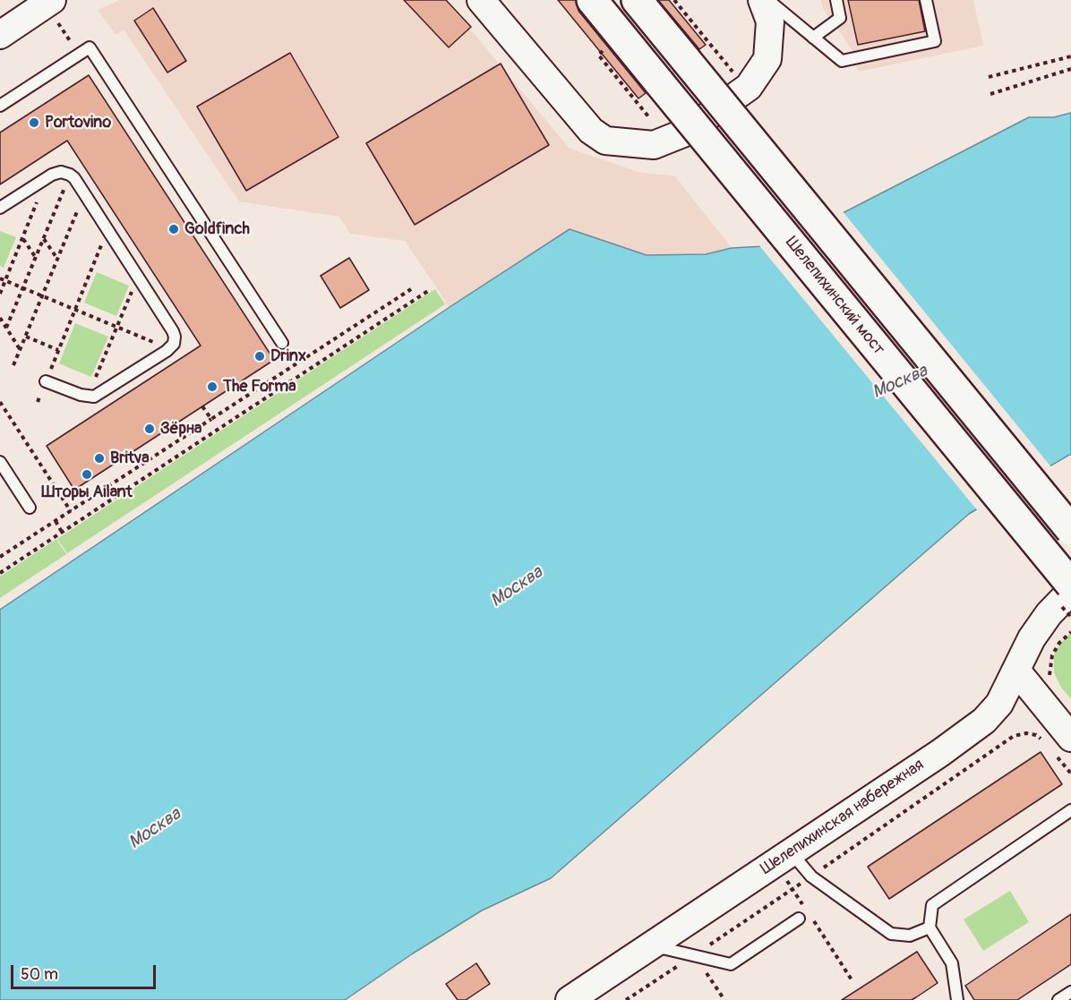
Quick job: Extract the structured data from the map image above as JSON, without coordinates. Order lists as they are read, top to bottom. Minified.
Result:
{"streets":{"main road":["Шелепихинский мост"],"street":["Шелепихинская набережная"]},"water":["Москва"],"places":["Portovino","Goldfinch","Drinx","The Forma","Зёрна","Britva","Шторы Ailant"],"scale_bar":"50 m"}
